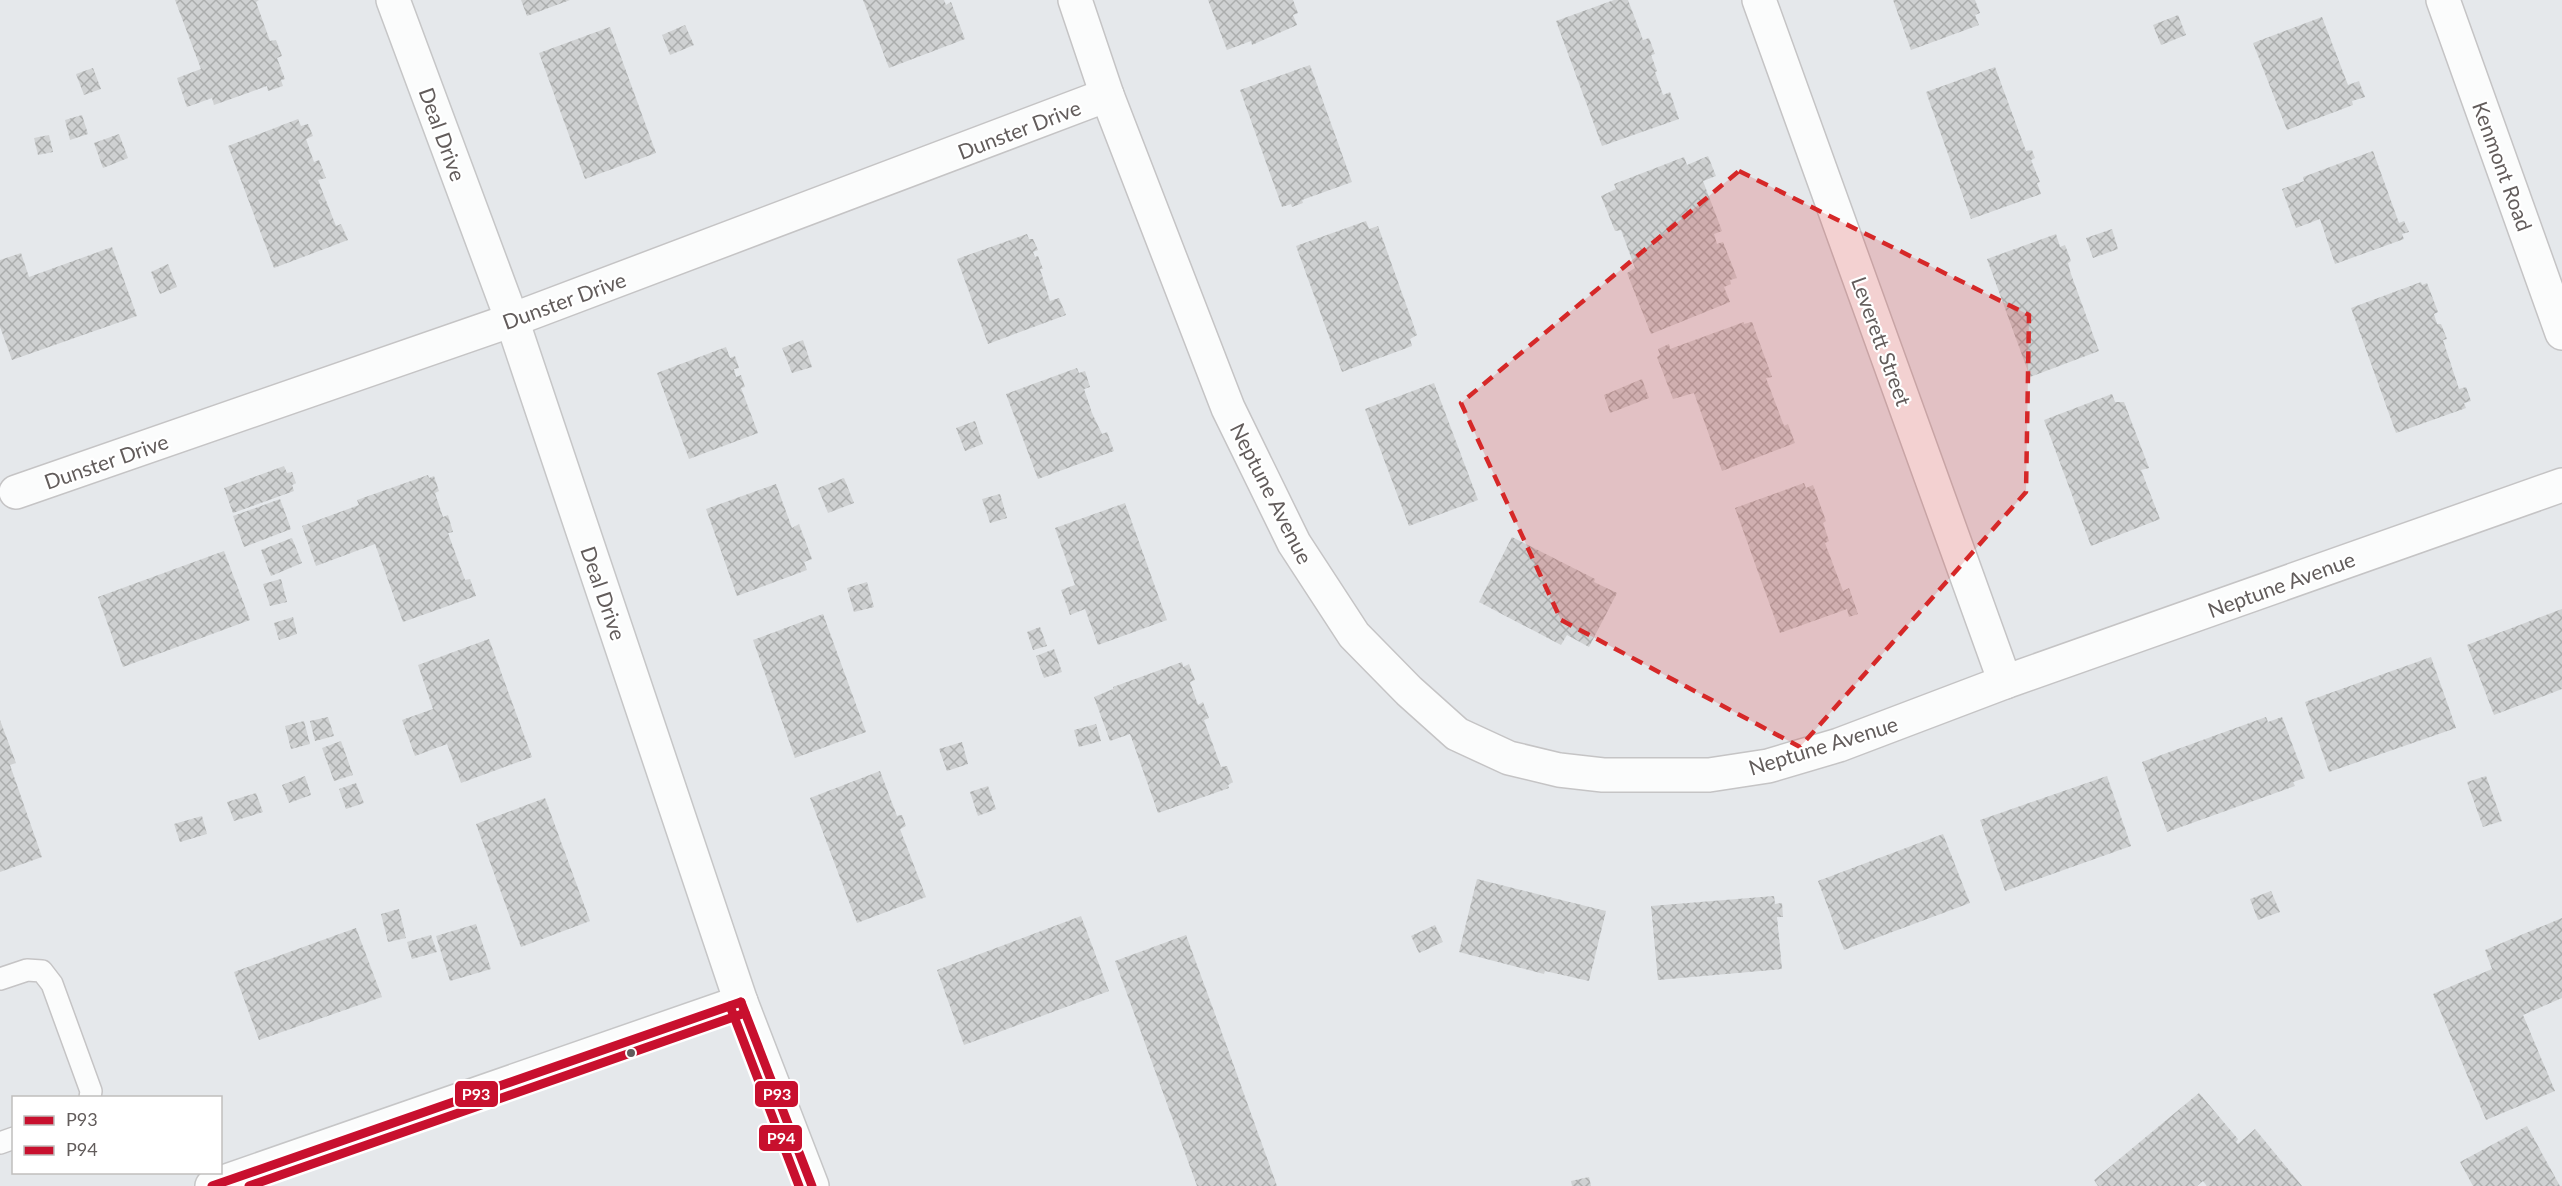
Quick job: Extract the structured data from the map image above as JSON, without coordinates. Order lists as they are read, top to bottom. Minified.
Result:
{"streets":{"street":["Dunster Drive","Deal Drive","Kenmont Road","Leverett Street","Neptune Avenue"]},"crossings":[["Dunster Drive","Deal Drive"],["Dunster Drive","Neptune Avenue"],["Leverett Street","Neptune Avenue"]],"lines":["transit line P93","transit line P94"],"legend":["P93","P94"]}
